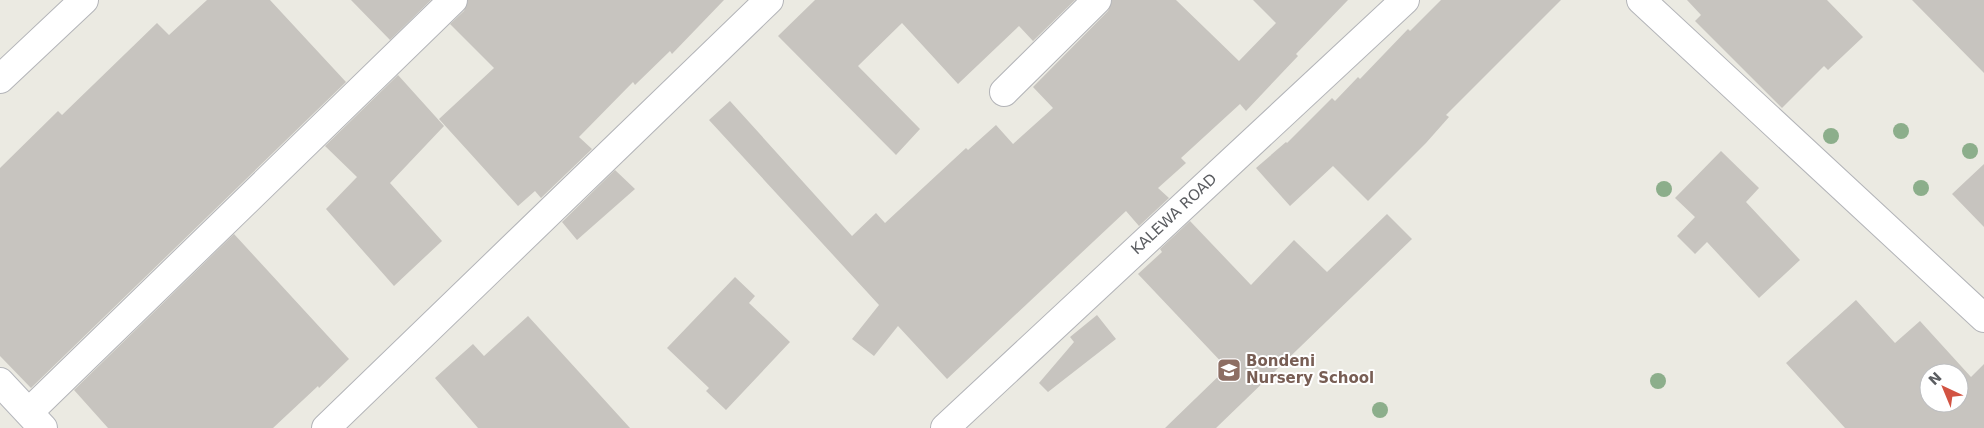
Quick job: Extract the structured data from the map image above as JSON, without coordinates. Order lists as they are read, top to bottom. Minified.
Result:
{"streets":{"street":["KALEWA ROAD"]},"places":{"school or university":["Bondeni Nursery School"]},"north":"top left"}
